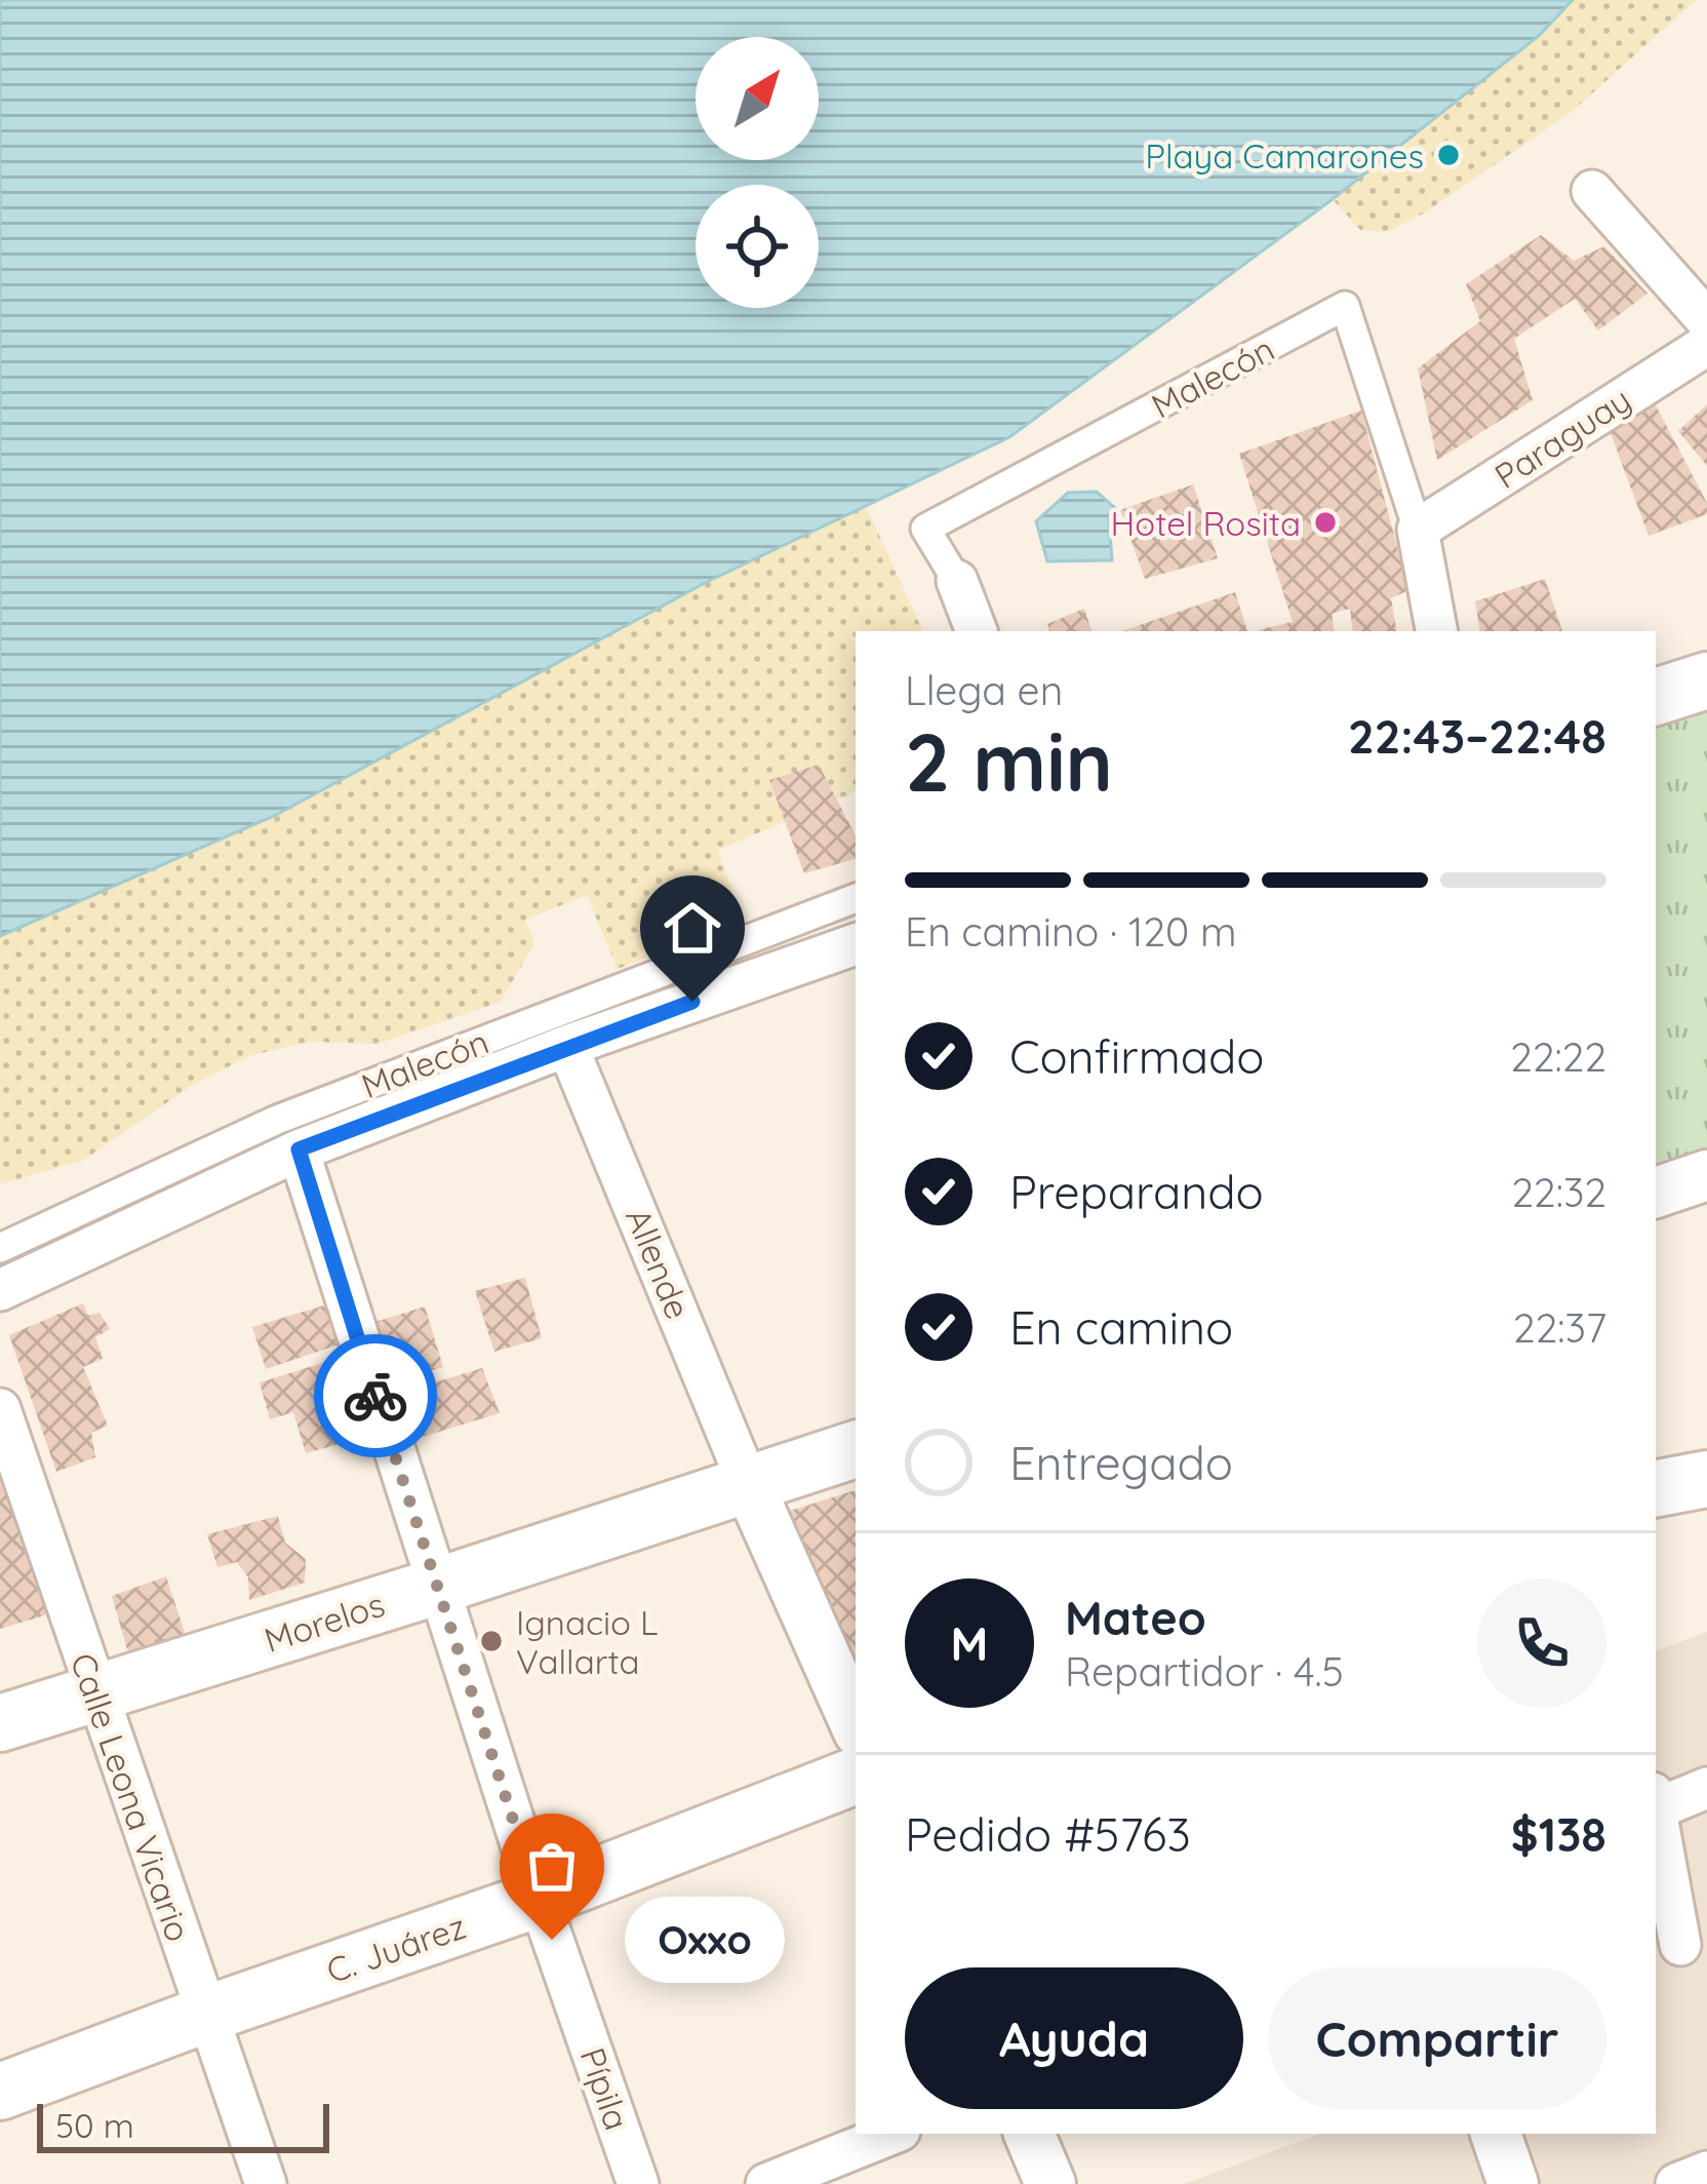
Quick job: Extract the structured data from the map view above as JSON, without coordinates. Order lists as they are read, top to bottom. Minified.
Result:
{"streets":{"main road":["Morelos","C. Juárez"],"street":["Malecón","Paraguay","Allende","Calle Leona Vicario","Pípila"]},"crossings":[["Malecón","Paraguay"],["Allende","Morelos"],["Morelos","Calle Leona Vicario"],["Morelos","Pípila"],["Calle Leona Vicario","C. Juárez"],["C. Juárez","Pípila"]],"places":["Playa Camarones","Hotel Rosita","Ignacio L Vallarta","Oxxo"],"scale_bar":"50 m","north":"top right","page":{"heading":["2 min","Llega en","22:43–22:48"],"panel":["Mateo","Repartidor · 4.5","Pedido #5763","$138"],"bar":"En camino · 120 m","list":[["Confirmado","22:22"],["Preparando","22:32"],["En camino","22:37"],"Entregado"],"round":"M","bubble":"Oxxo","buttons":["Ayuda","Compartir"],"scale":"50 m"}}
